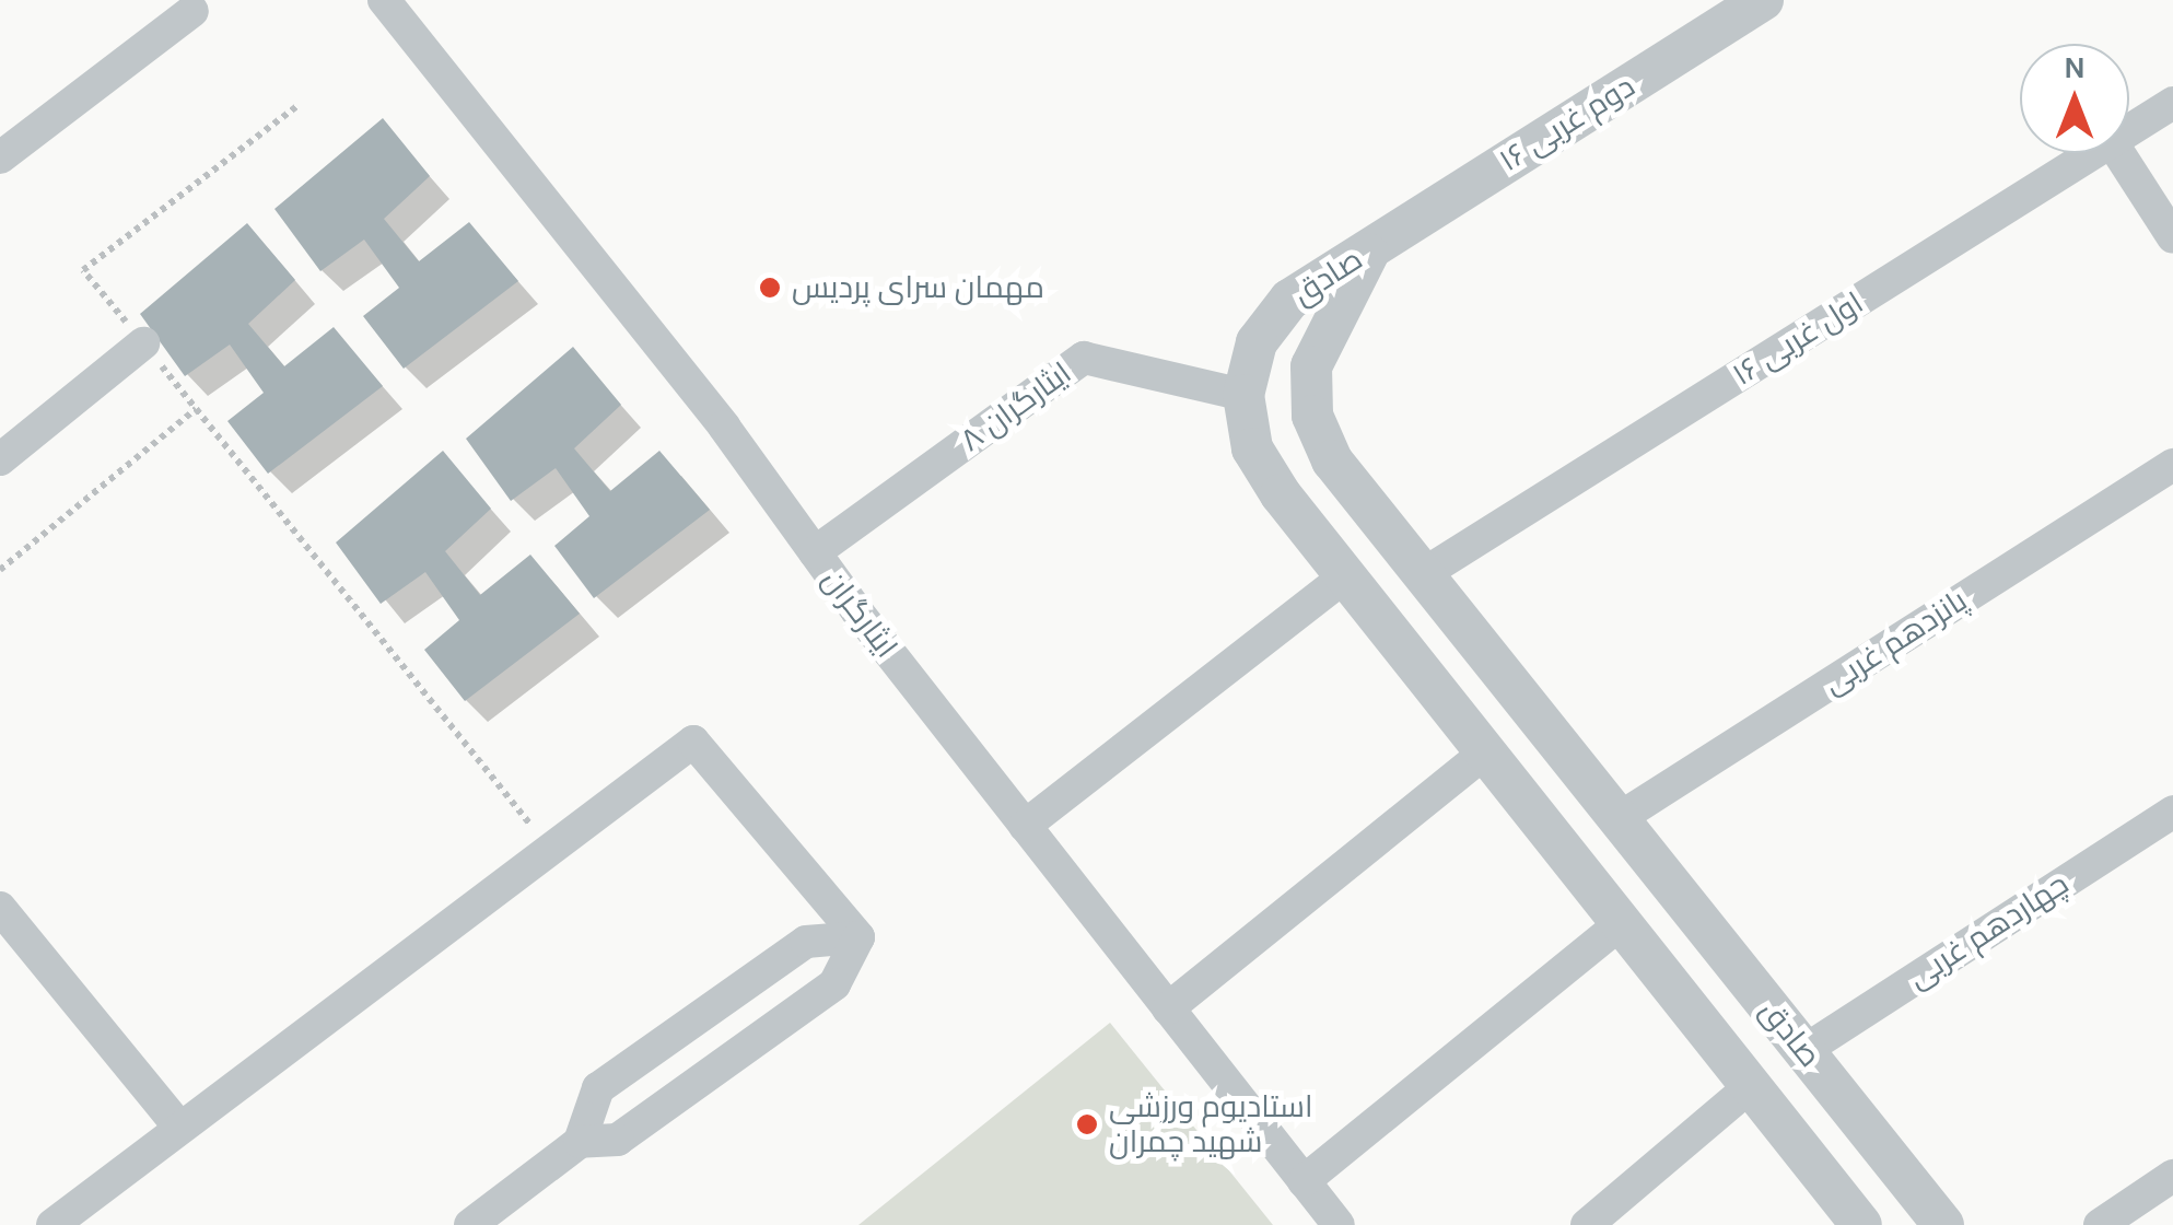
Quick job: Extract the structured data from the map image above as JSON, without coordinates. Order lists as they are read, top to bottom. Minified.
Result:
{"streets":{"street":["۱۶ دوم غربی","صادق","۱۶ اول غربی","ایثارگران ۸","ایثارگران","پانزدهم غربی","چهاردهم غربی"]},"crossings":[["۱۶ دوم غربی","صادق"],["صادق","۱۶ اول غربی"],["صادق","ایثارگران ۸"],["صادق","پانزدهم غربی"],["صادق","چهاردهم غربی"],["ایثارگران ۸","ایثارگران"]],"places":["مهمان سرای پردیس","استادیوم ورزشی شهید چمران"],"north":"top"}
